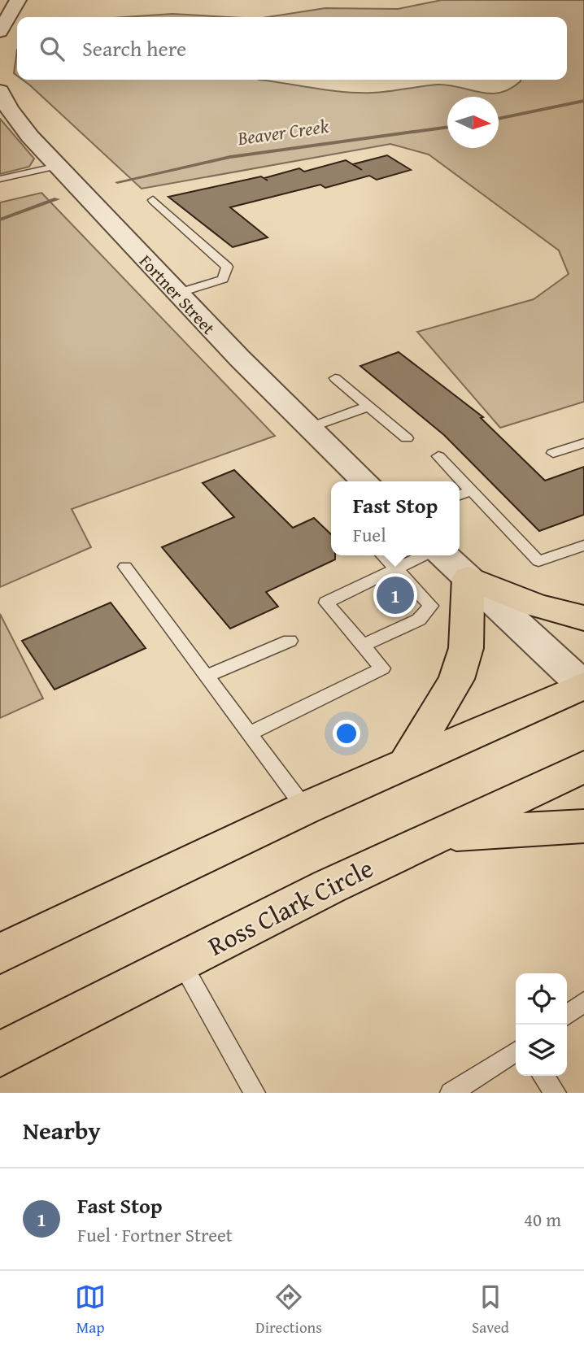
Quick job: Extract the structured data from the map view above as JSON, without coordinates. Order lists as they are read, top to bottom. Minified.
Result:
{"streets":{"highway":["Ross Clark Circle"],"street":["Fortner Street"]},"water":["Beaver Creek"],"north":"right","page":{"search":"Search here","popup":["Fast Stop","Fuel"],"pins":"1","heading":"Nearby","list":[{"mark":"1","name":"Fast Stop","note":"Fuel · Fortner Street","value":"40 m"}],"nav":["Map","Directions","Saved"]}}
